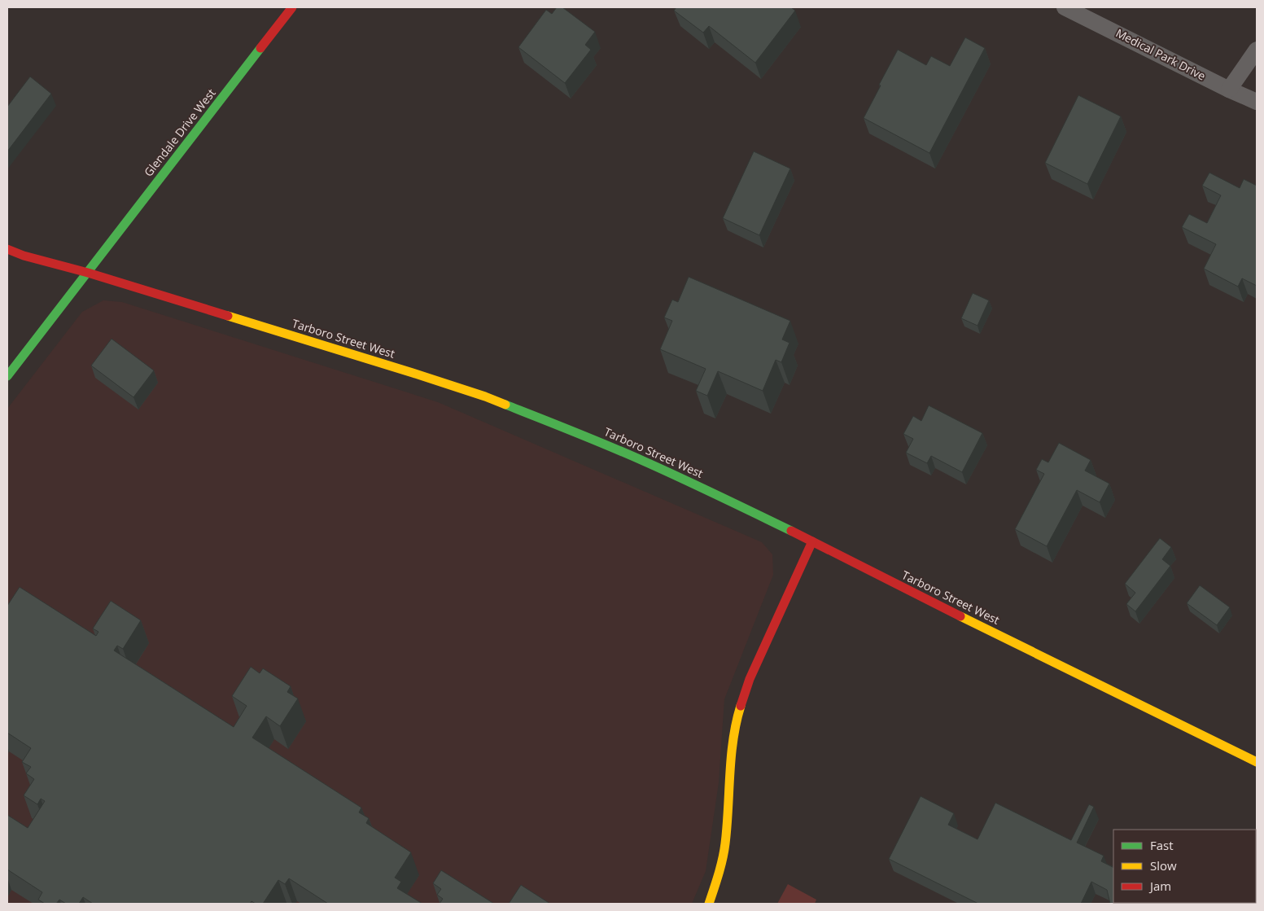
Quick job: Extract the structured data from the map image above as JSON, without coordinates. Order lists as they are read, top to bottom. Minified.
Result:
{"streets":{"main road":["Glendale Drive West","Tarboro Street West"],"street":["Medical Park Drive"]},"crossings":[["Glendale Drive West","Tarboro Street West"]],"legend":["Fast","Slow","Jam"]}
